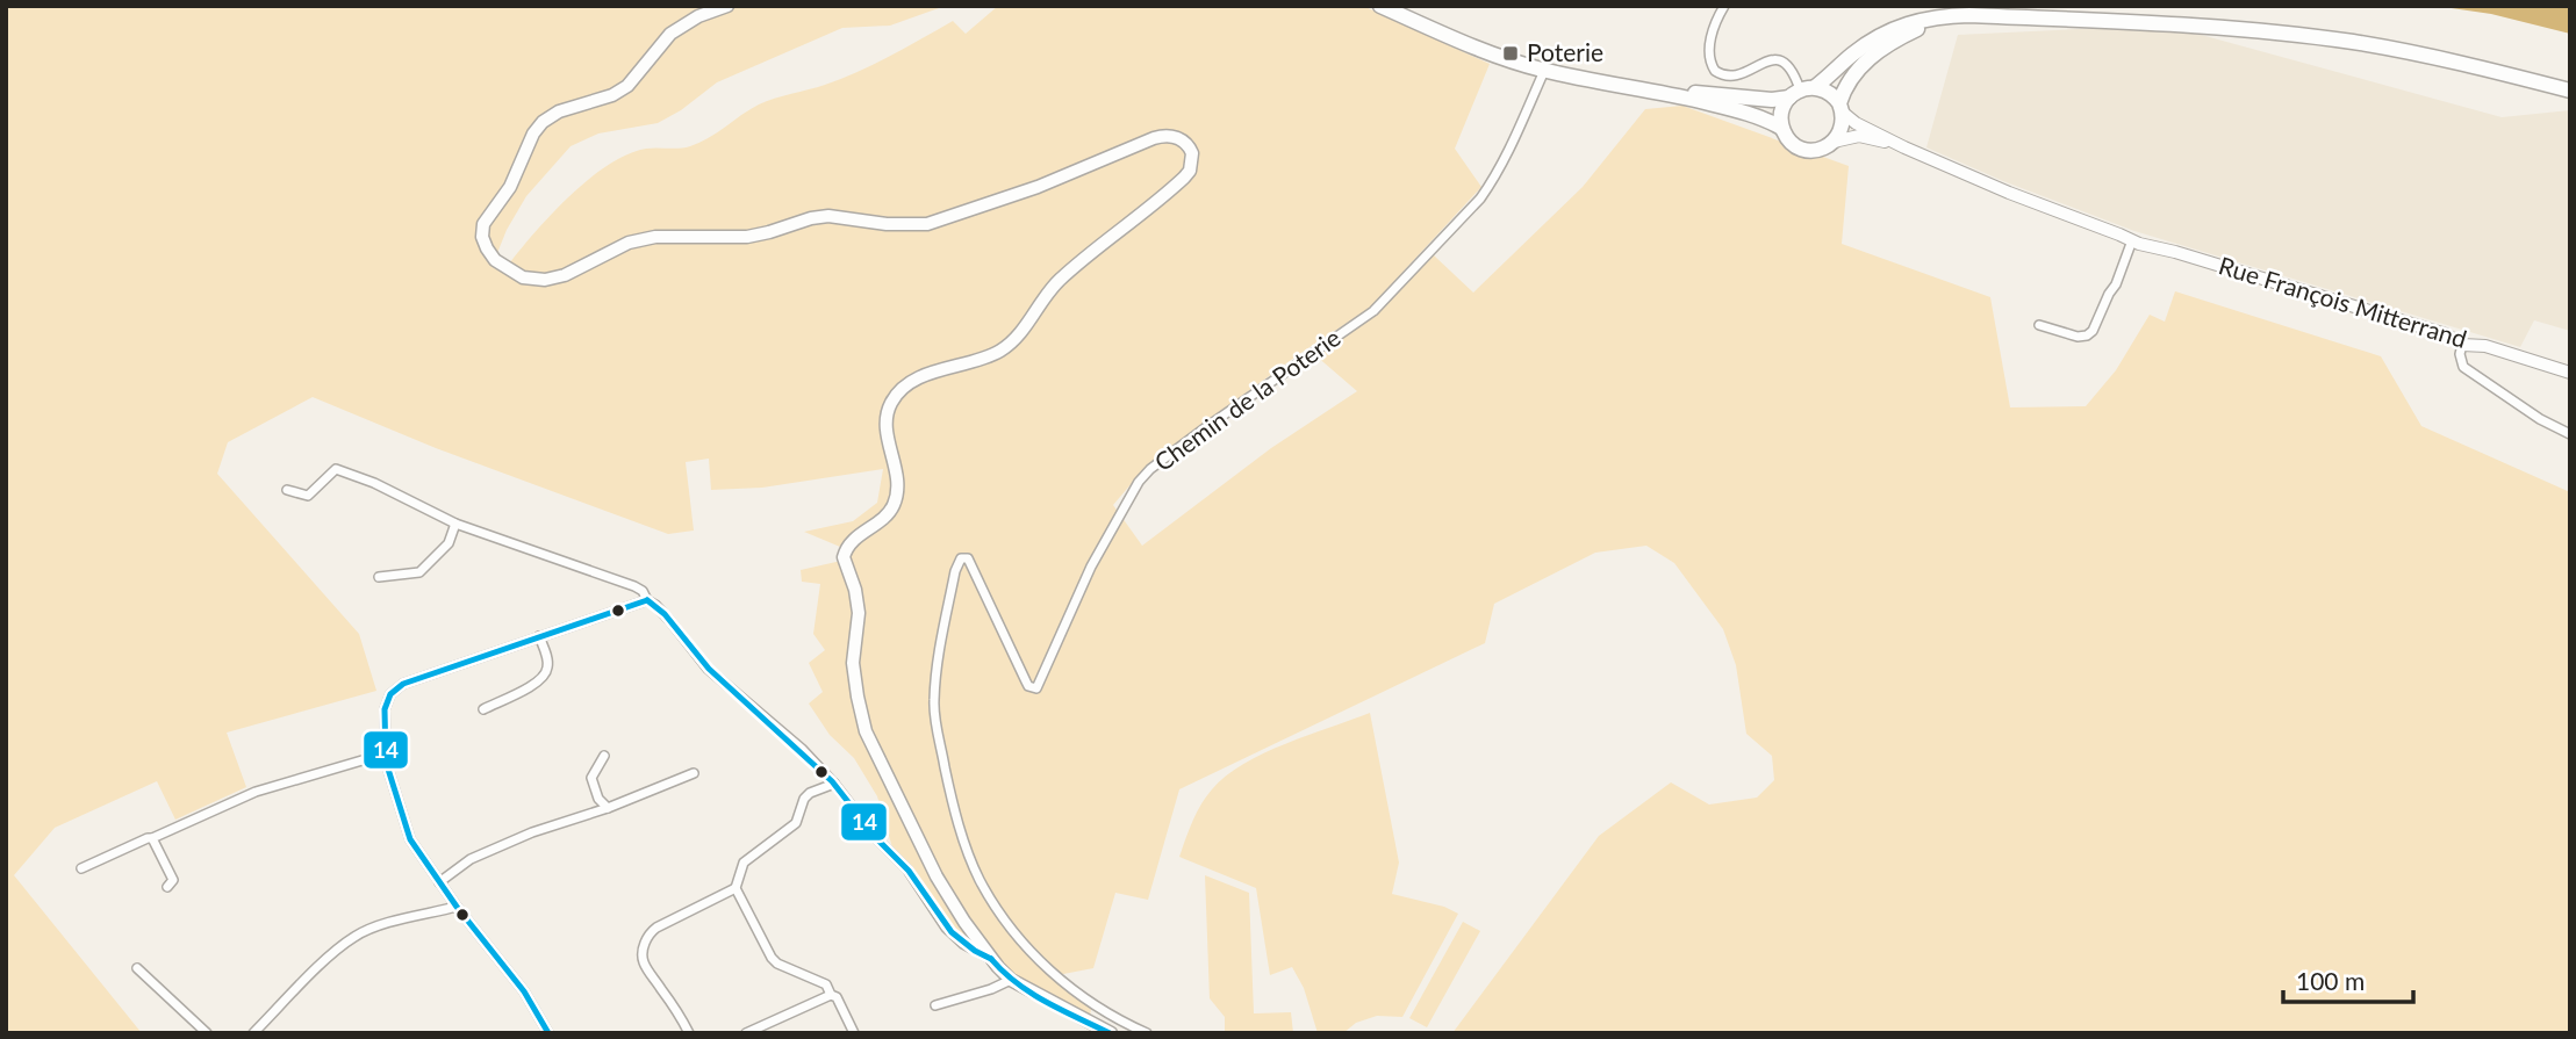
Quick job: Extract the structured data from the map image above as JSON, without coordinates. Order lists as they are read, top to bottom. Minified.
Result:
{"streets":{"street":["Rue François Mitterrand","Chemin de la Poterie"]},"places":{"transit":["Poterie"]},"lines":["transit line 14"],"scale_bar":"100 m"}
